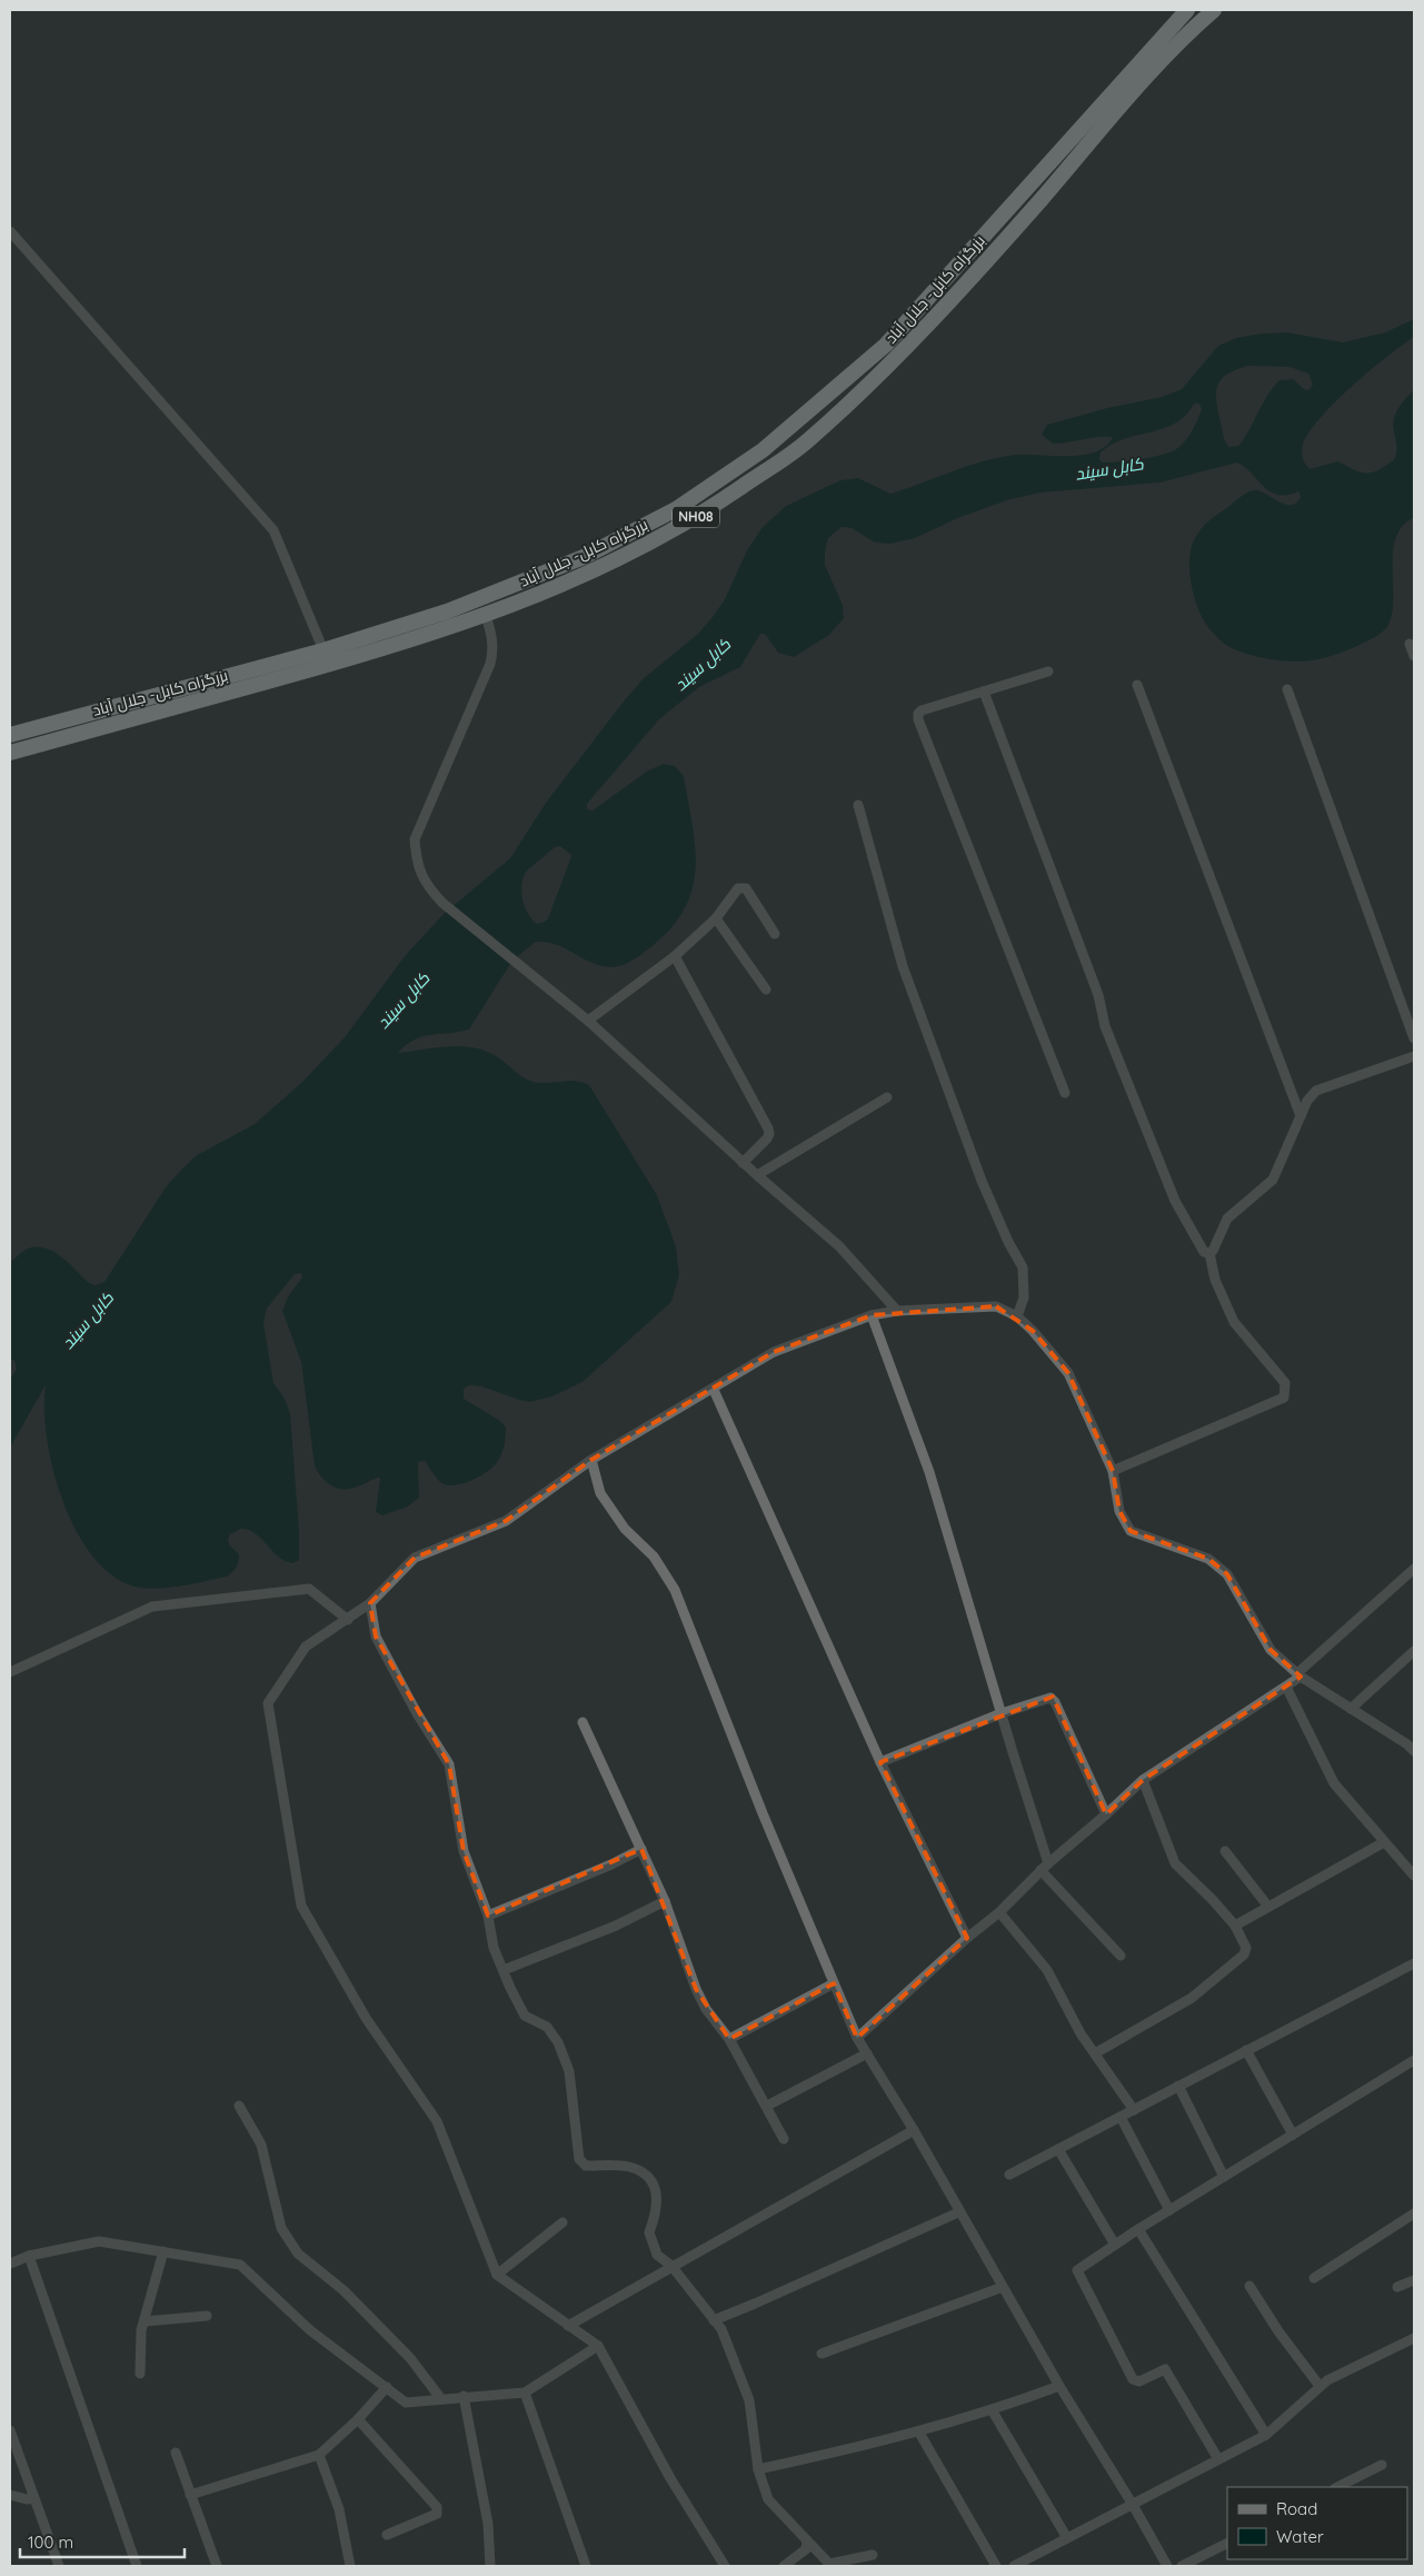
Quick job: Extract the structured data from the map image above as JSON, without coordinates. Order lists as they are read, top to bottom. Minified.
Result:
{"streets":{"highway":["بزرگراه کابل- جلال آباد","NH08"]},"water":["کابل سيند"],"legend":["Road","Water"],"scale_bar":"100 m"}
